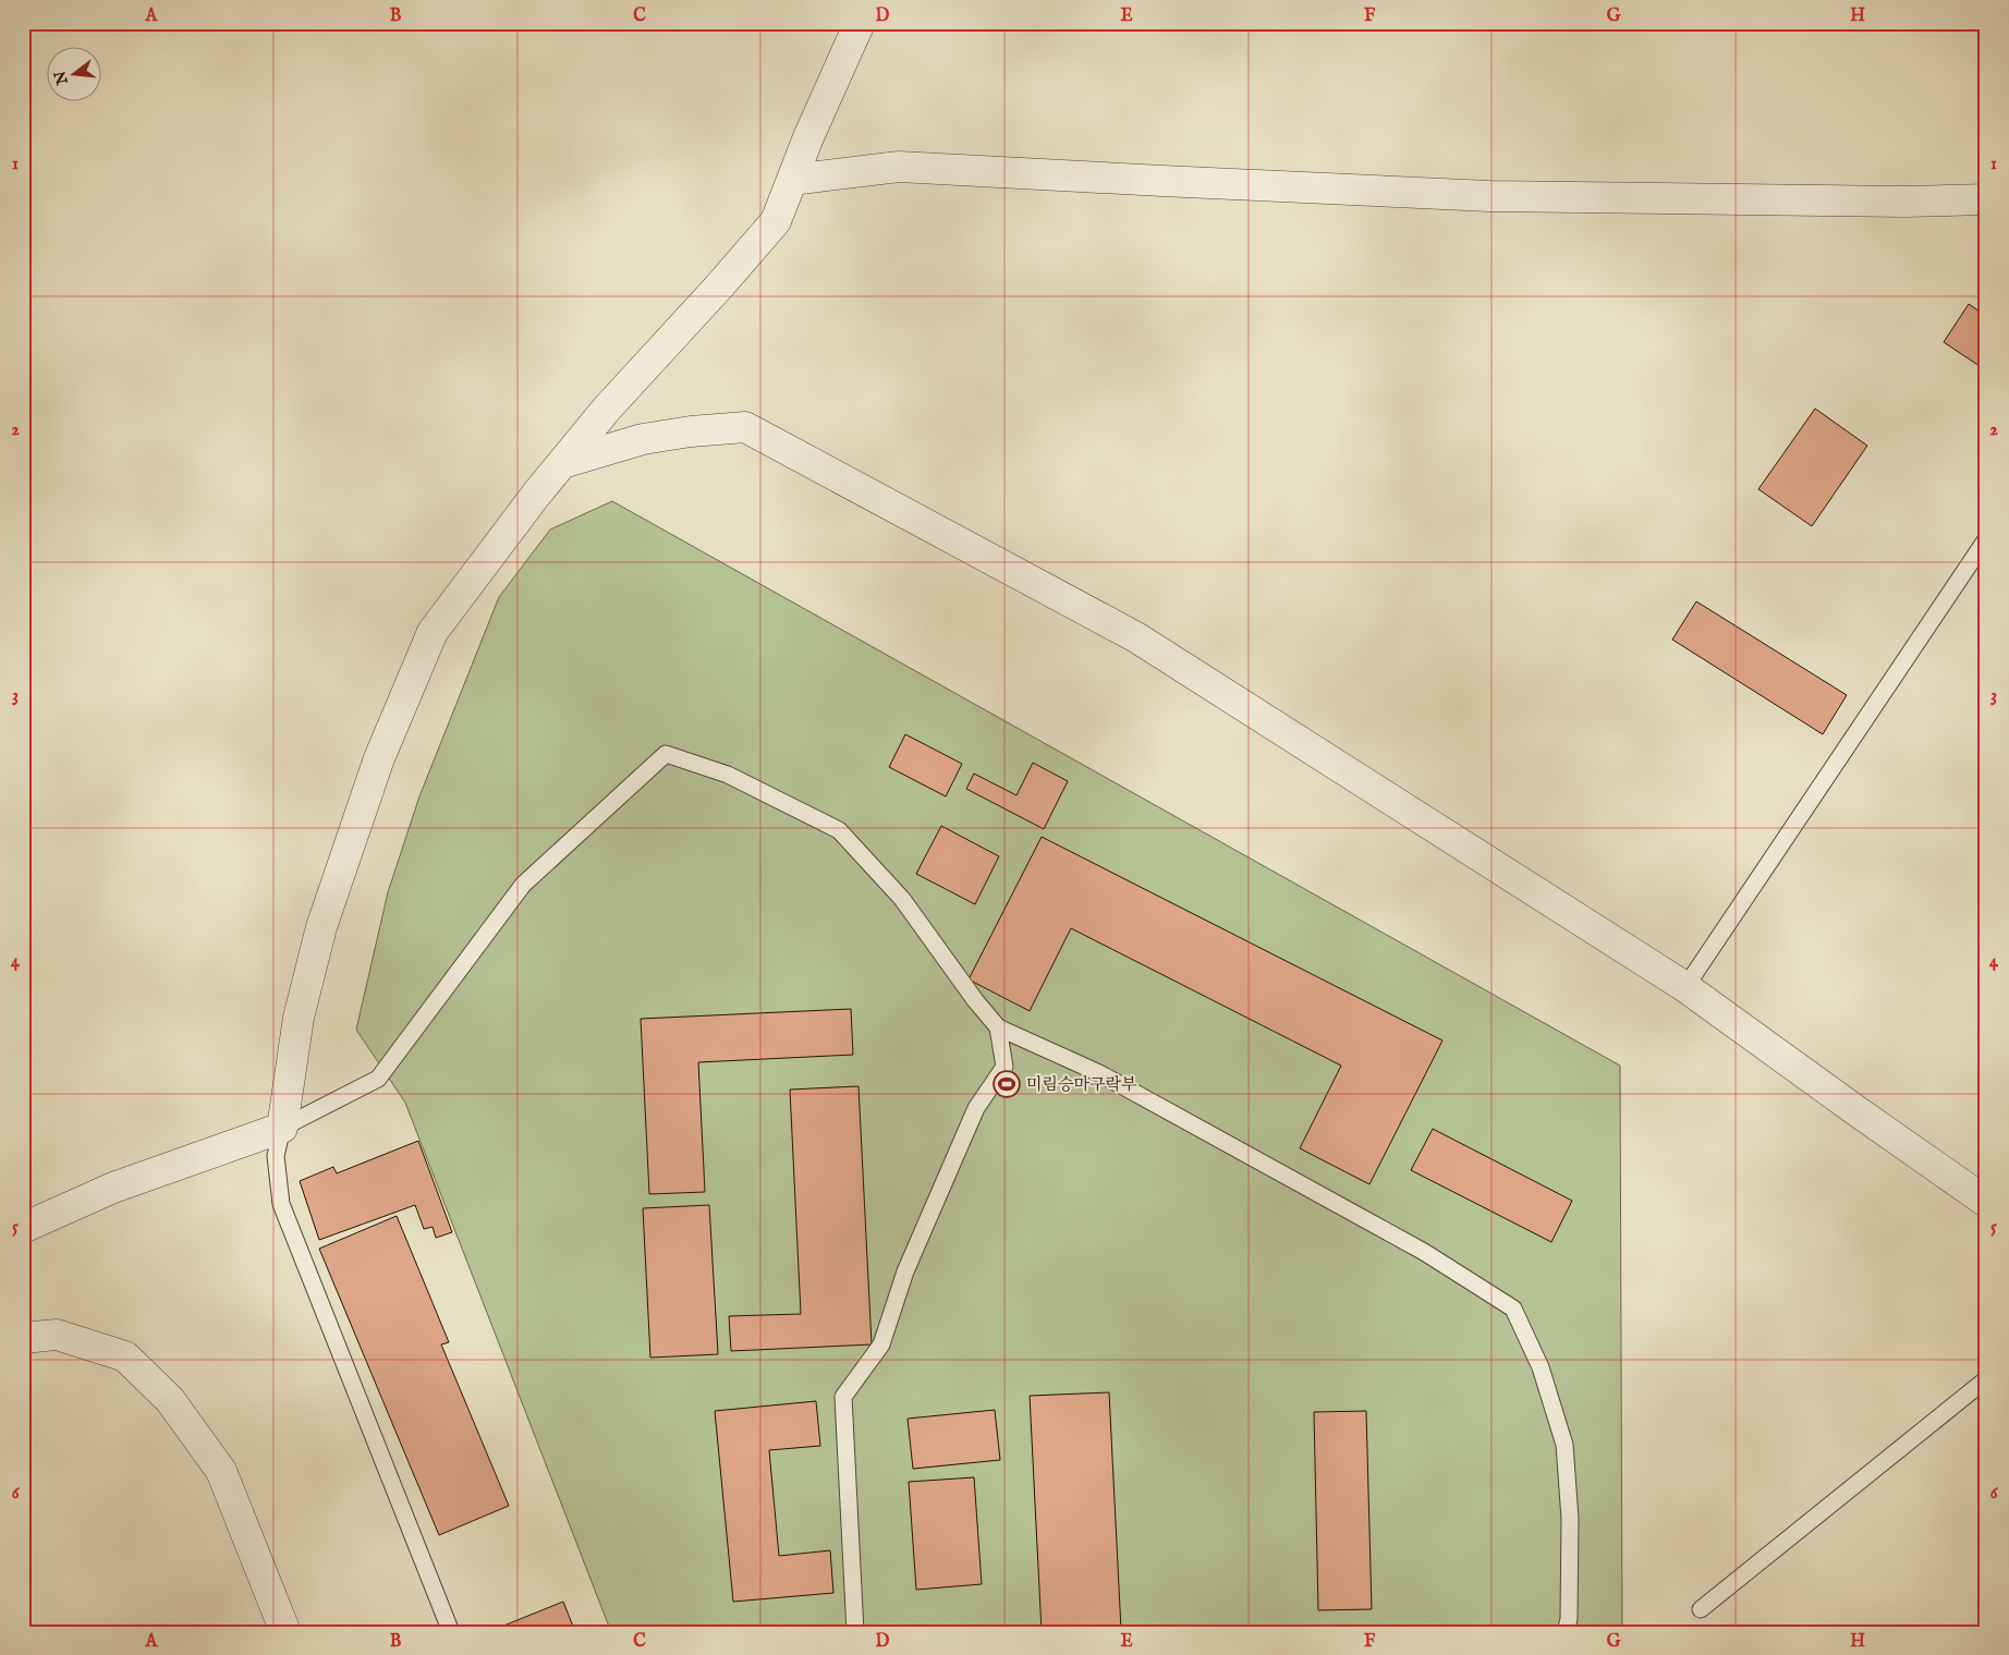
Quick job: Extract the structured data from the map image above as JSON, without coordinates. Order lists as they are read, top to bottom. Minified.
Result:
{"places":{"sports":["미림승마구락부"]},"north":"left","grid":{"columns":["A","B","C","D","E","F","G","H"],"rows":["1","2","3","4","5","6"]}}
